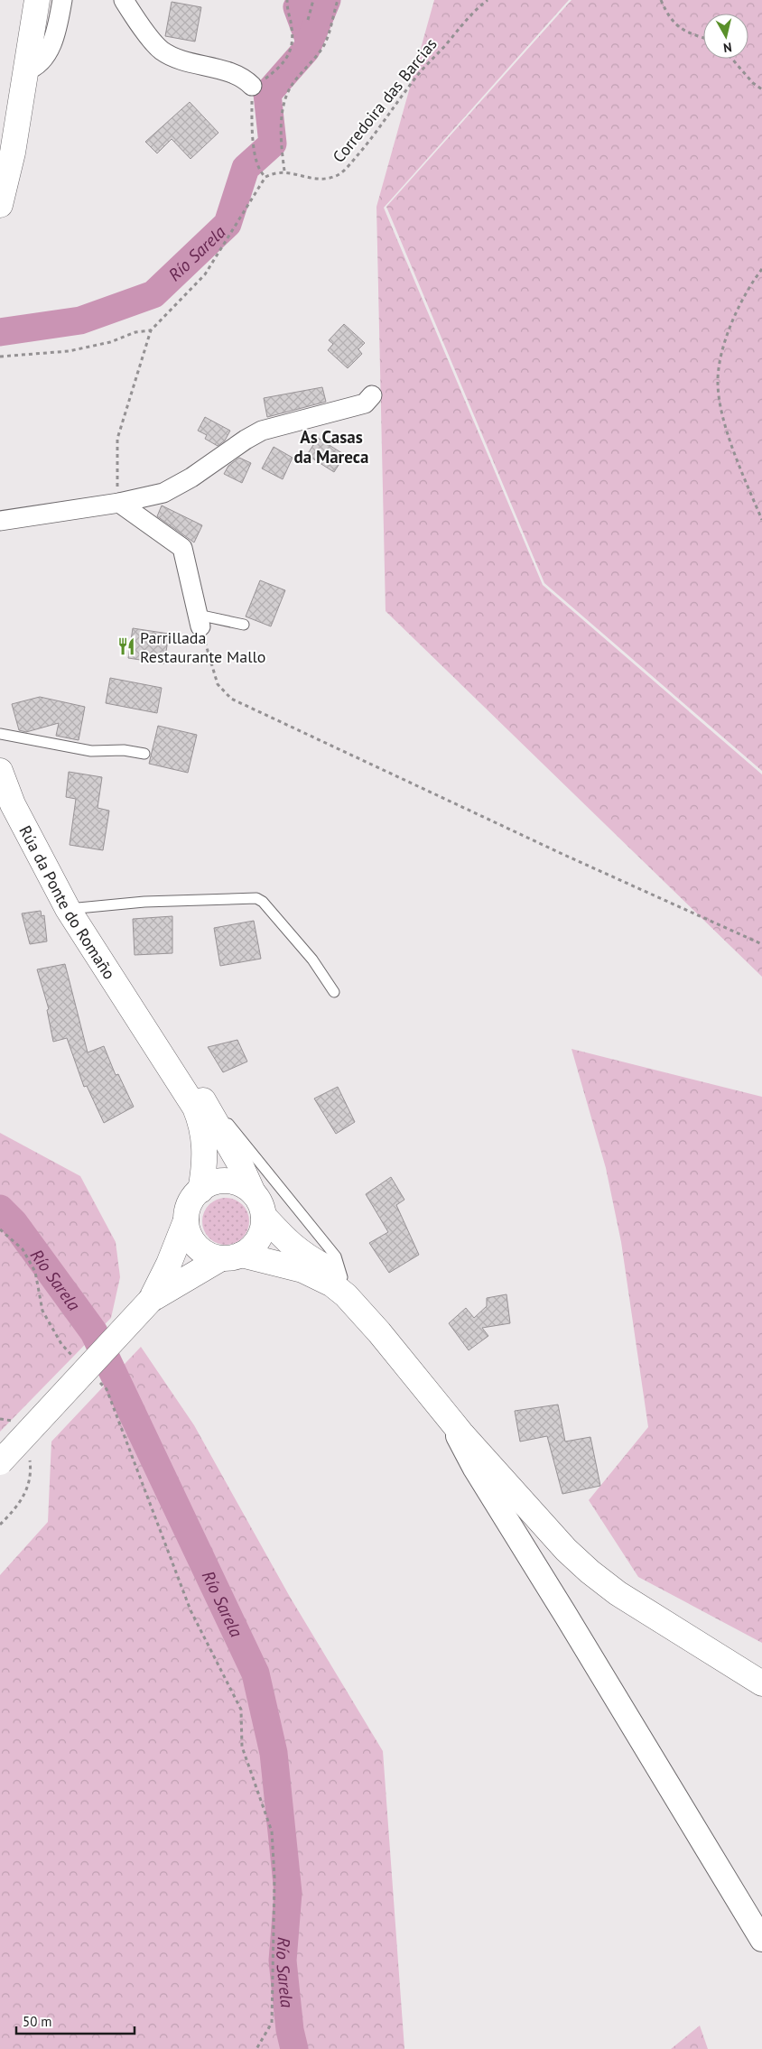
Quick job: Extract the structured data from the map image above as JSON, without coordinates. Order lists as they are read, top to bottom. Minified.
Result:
{"streets":{"main road":["Rúa da Ponte do Romaño"],"path":["Corredoira das Barcias"]},"districts":["As Casas da Mareca"],"water":["Río Sarela"],"places":{"restaurant":["Parrillada Restaurante Mallo"]},"scale_bar":"50 m","north":"bottom"}
